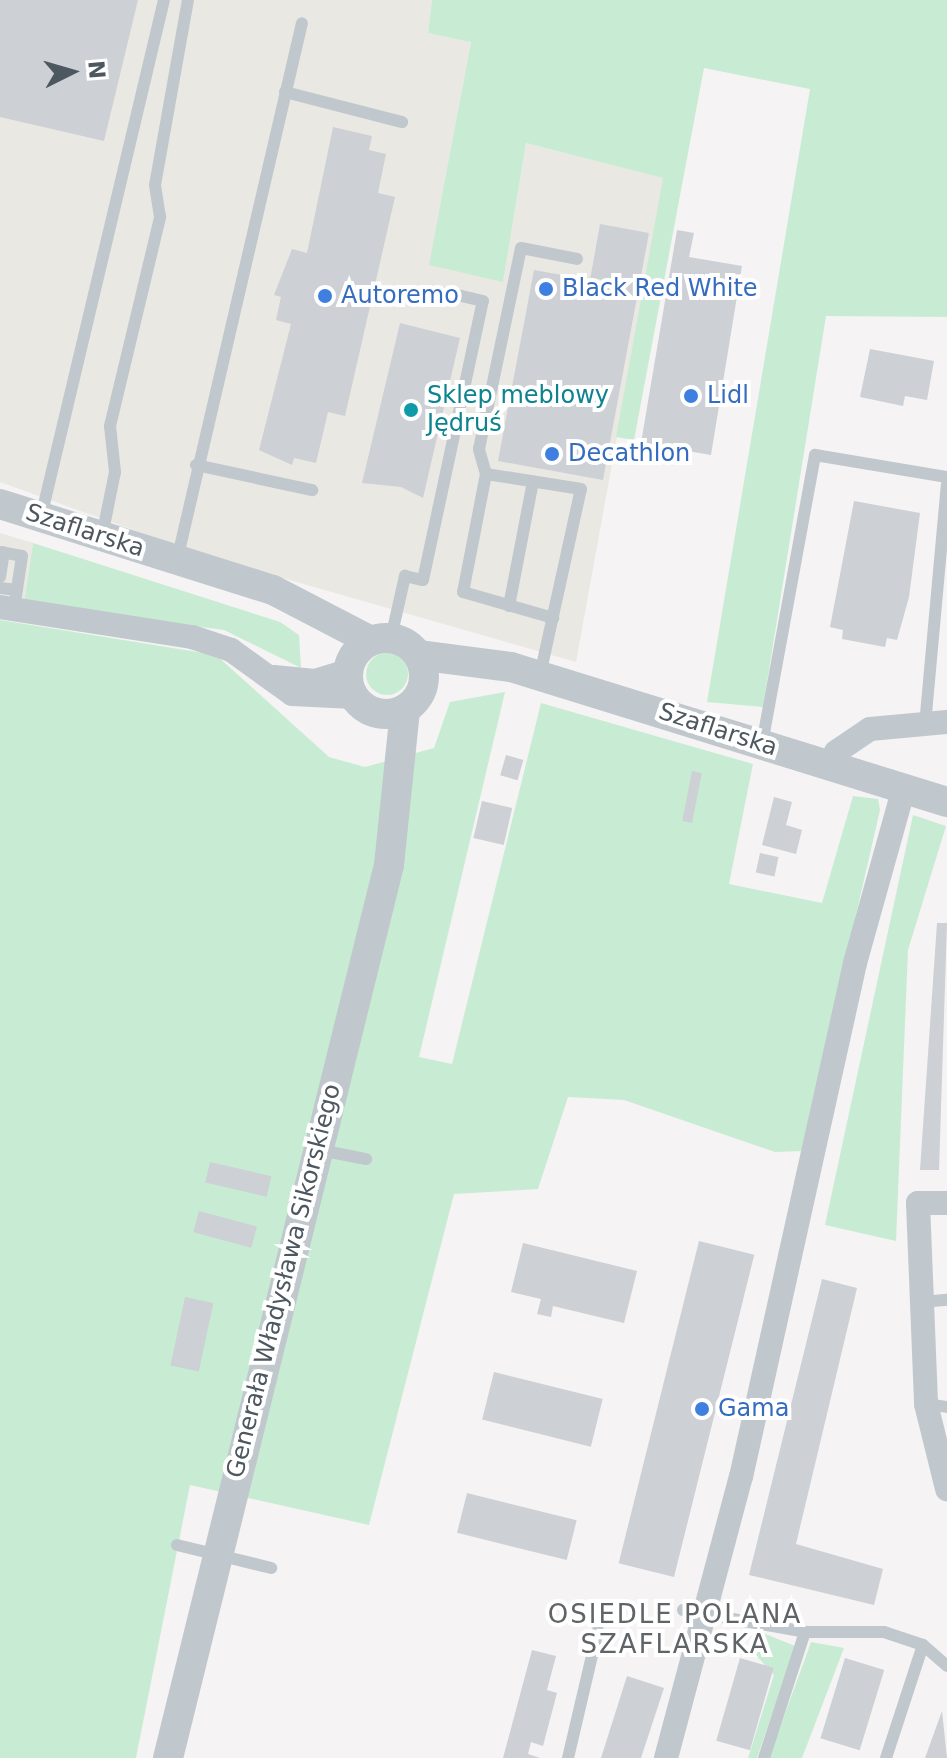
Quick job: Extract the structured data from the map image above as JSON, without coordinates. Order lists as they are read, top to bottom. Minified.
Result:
{"streets":{"street":["Szaflarska","Generała Władysława Sikorskiego"]},"crossings":[["Szaflarska","Generała Władysława Sikorskiego"]],"districts":["OSIEDLE POLANA SZAFLARSKA"],"places":["Black Red White","Autoremo","Lidl","Sklep meblowy Jędruś","Decathlon","Gama"],"north":"right"}
